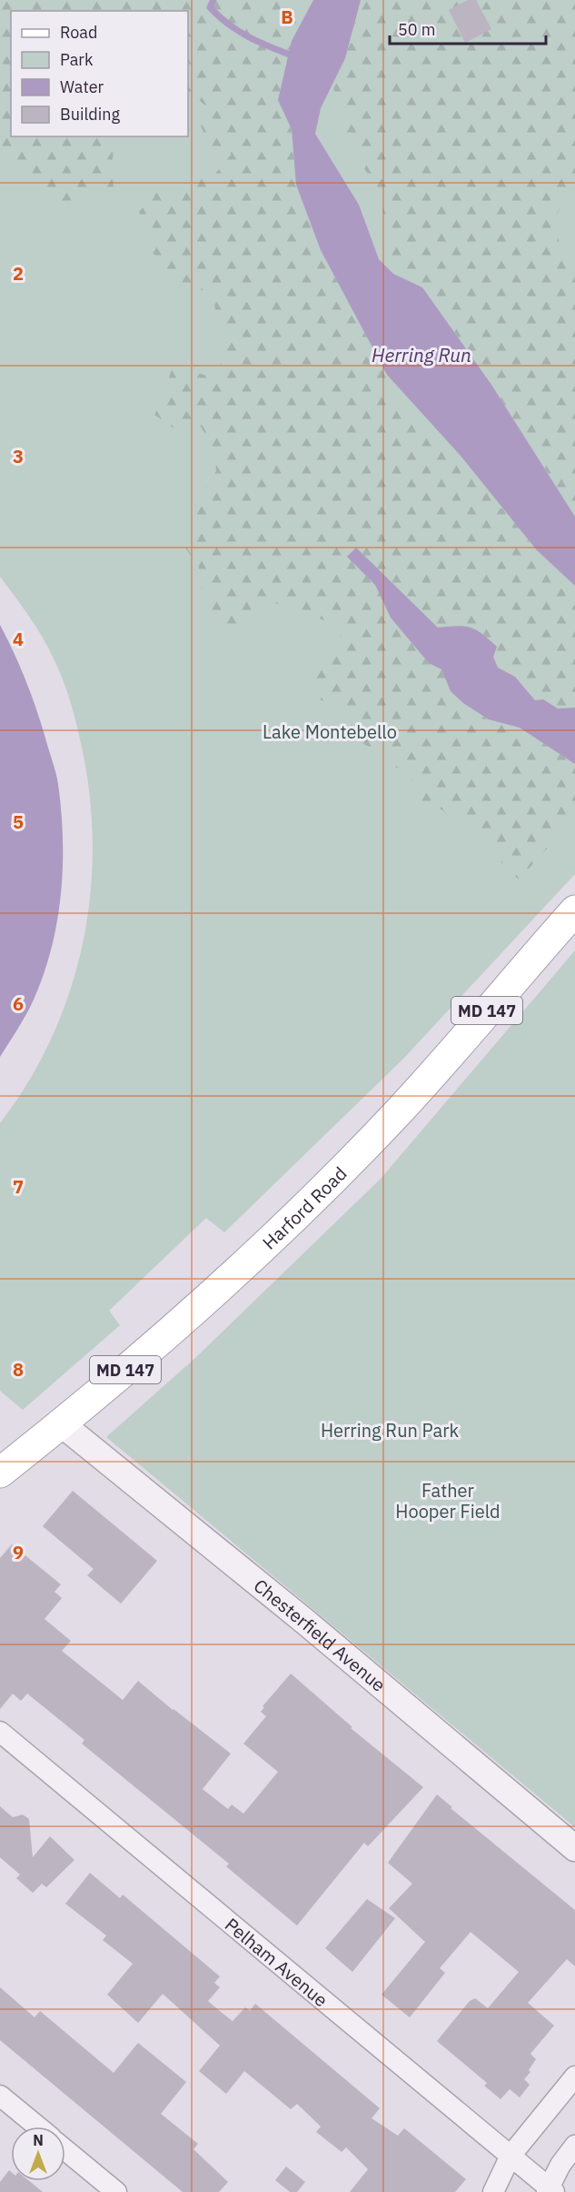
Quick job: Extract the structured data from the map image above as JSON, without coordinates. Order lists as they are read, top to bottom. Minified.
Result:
{"streets":{"main road":["MD 147","Harford Road"],"street":["Chesterfield Avenue","Pelham Avenue"]},"crossings":[["Harford Road","Chesterfield Avenue"]],"water":["Herring Run"],"parks":["Lake Montebello","Herring Run Park","Father Hooper Field"],"legend":["Road","Park","Water","Building"],"scale_bar":"50 m","north":"top","grid":{"columns":["B"],"rows":["2","3","4","5","6","7","8","9"]}}
